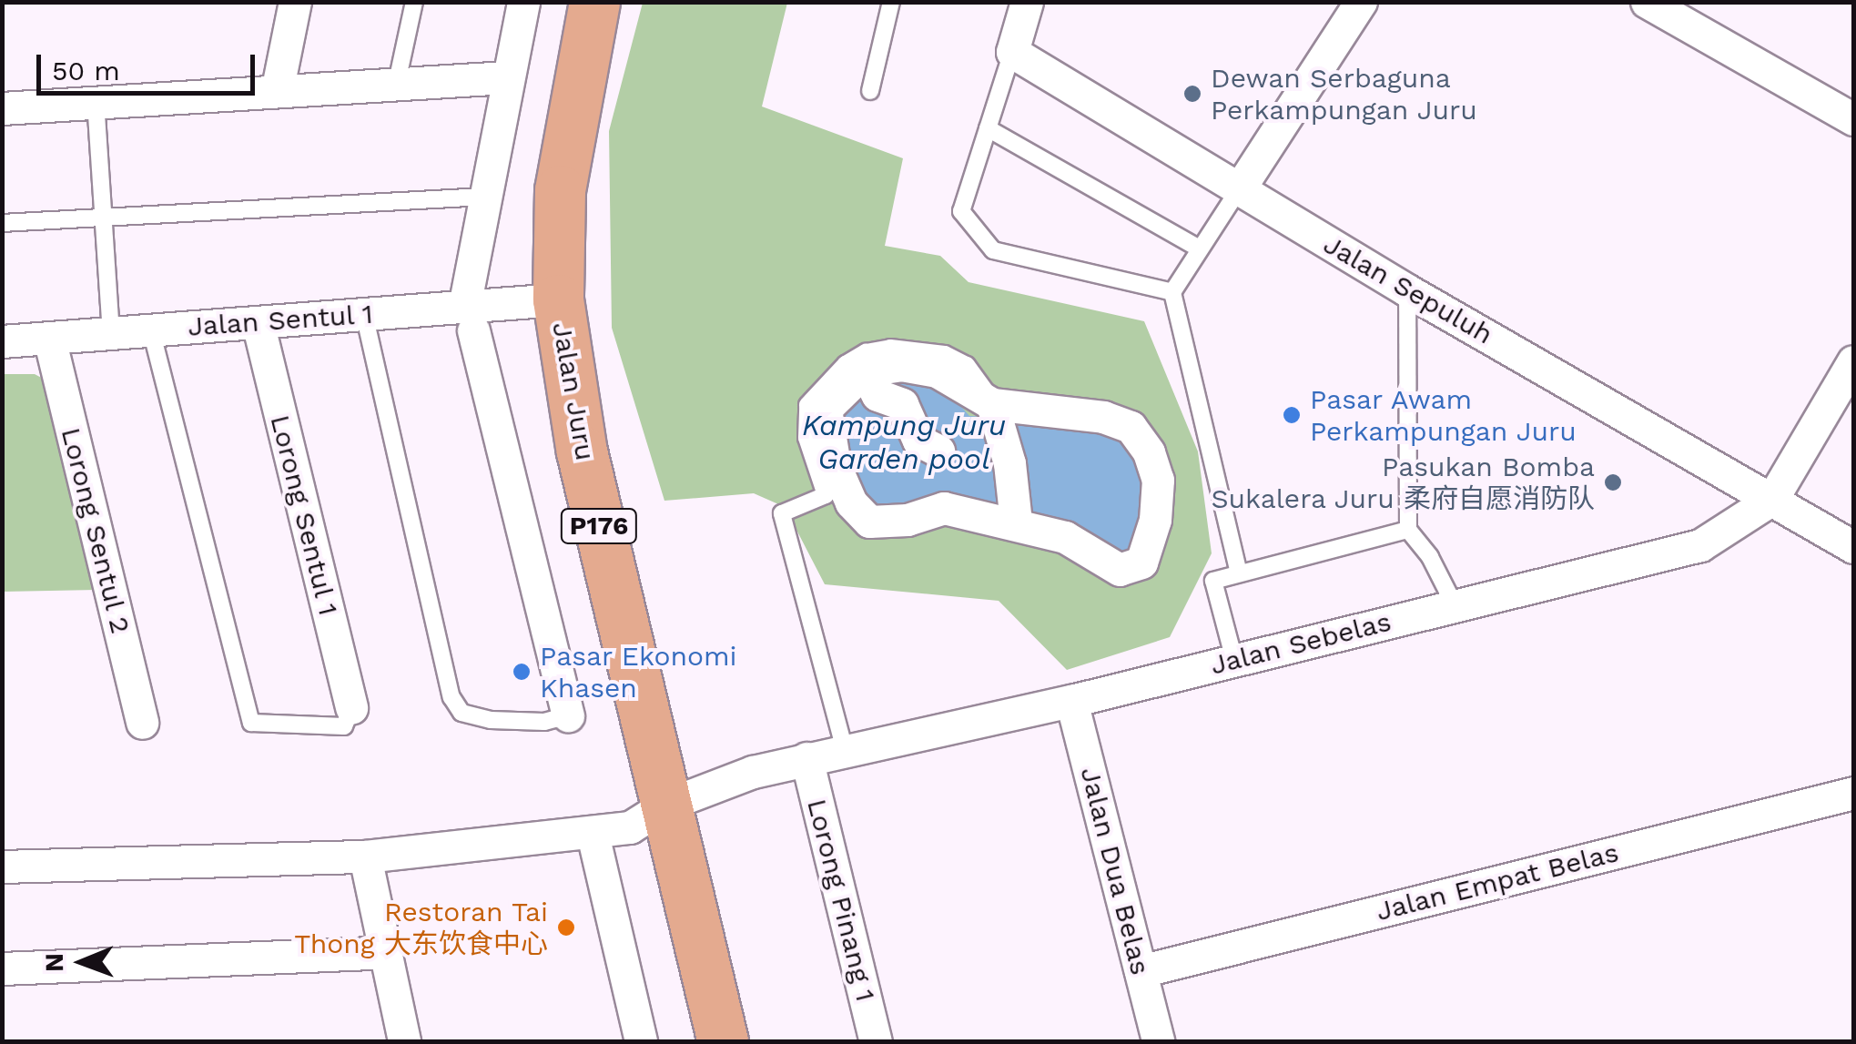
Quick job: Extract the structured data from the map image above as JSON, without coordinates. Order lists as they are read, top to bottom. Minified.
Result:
{"streets":{"main road":["Jalan Juru","P176"],"street":["Jalan Sepuluh","Jalan Sentul 1","Lorong Sentul 1","Lorong Sentul 2","Jalan Sebelas","Jalan Dua Belas","Jalan Empat Belas","Lorong Pinang 1"]},"crossings":[["Jalan Sepuluh","Jalan Sebelas"],["Jalan Sentul 1","Jalan Juru"],["Jalan Sentul 1","Lorong Sentul 1"],["Jalan Sentul 1","Lorong Sentul 2"],["Jalan Juru","Jalan Sebelas"],["Jalan Sebelas","Jalan Dua Belas"],["Jalan Sebelas","Lorong Pinang 1"],["Jalan Dua Belas","Jalan Empat Belas"]],"water":["Kampung Juru Garden pool"],"places":["Dewan Serbaguna Perkampungan Juru","Pasar Awam Perkampungan Juru","Pasukan Bomba Sukalera Juru 柔府自愿消防队","Pasar Ekonomi Khasen","Restoran Tai Thong 大东饮食中心"],"scale_bar":"50 m","north":"left"}
